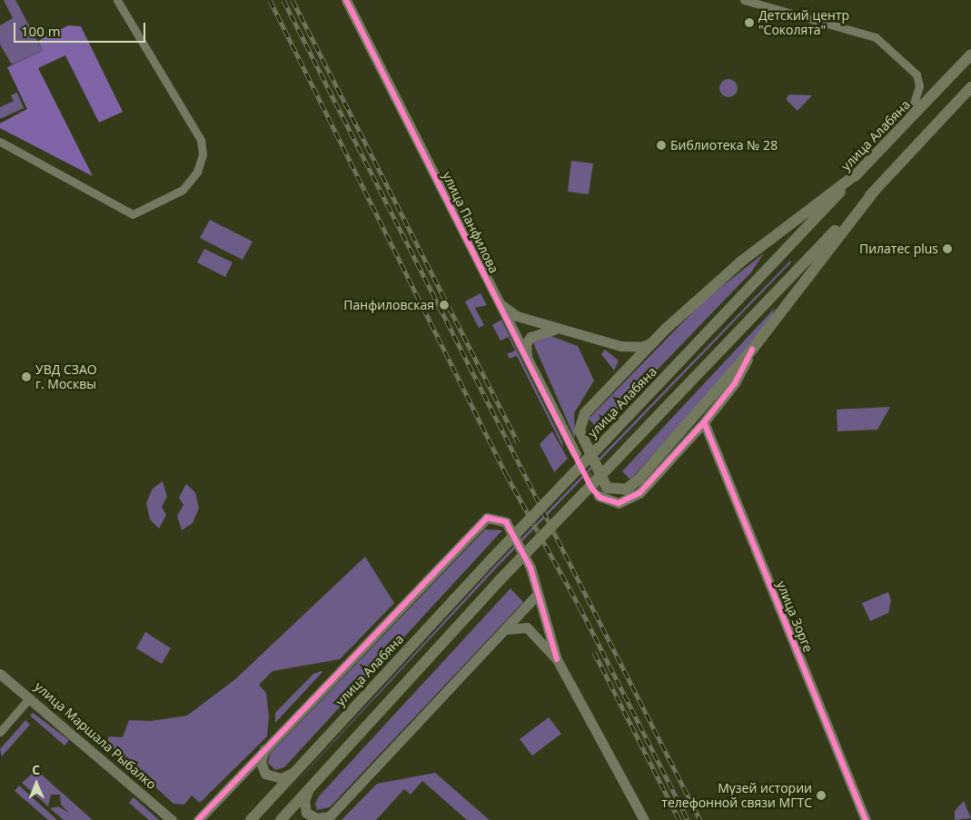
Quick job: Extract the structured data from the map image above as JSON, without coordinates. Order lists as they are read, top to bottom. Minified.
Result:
{"streets":{"main road":["улица Алабяна"],"street":["улица Панфилова","улица Зорге","улица Маршала Рыбалко"]},"places":["Детский центр \"Соколята\"","Библиотека № 28","Пилатес plus","Панфиловская","УВД СЗАО г. Москвы","Музей истории телефонной связи МГТС"],"scale_bar":"100 m","north":"top"}
